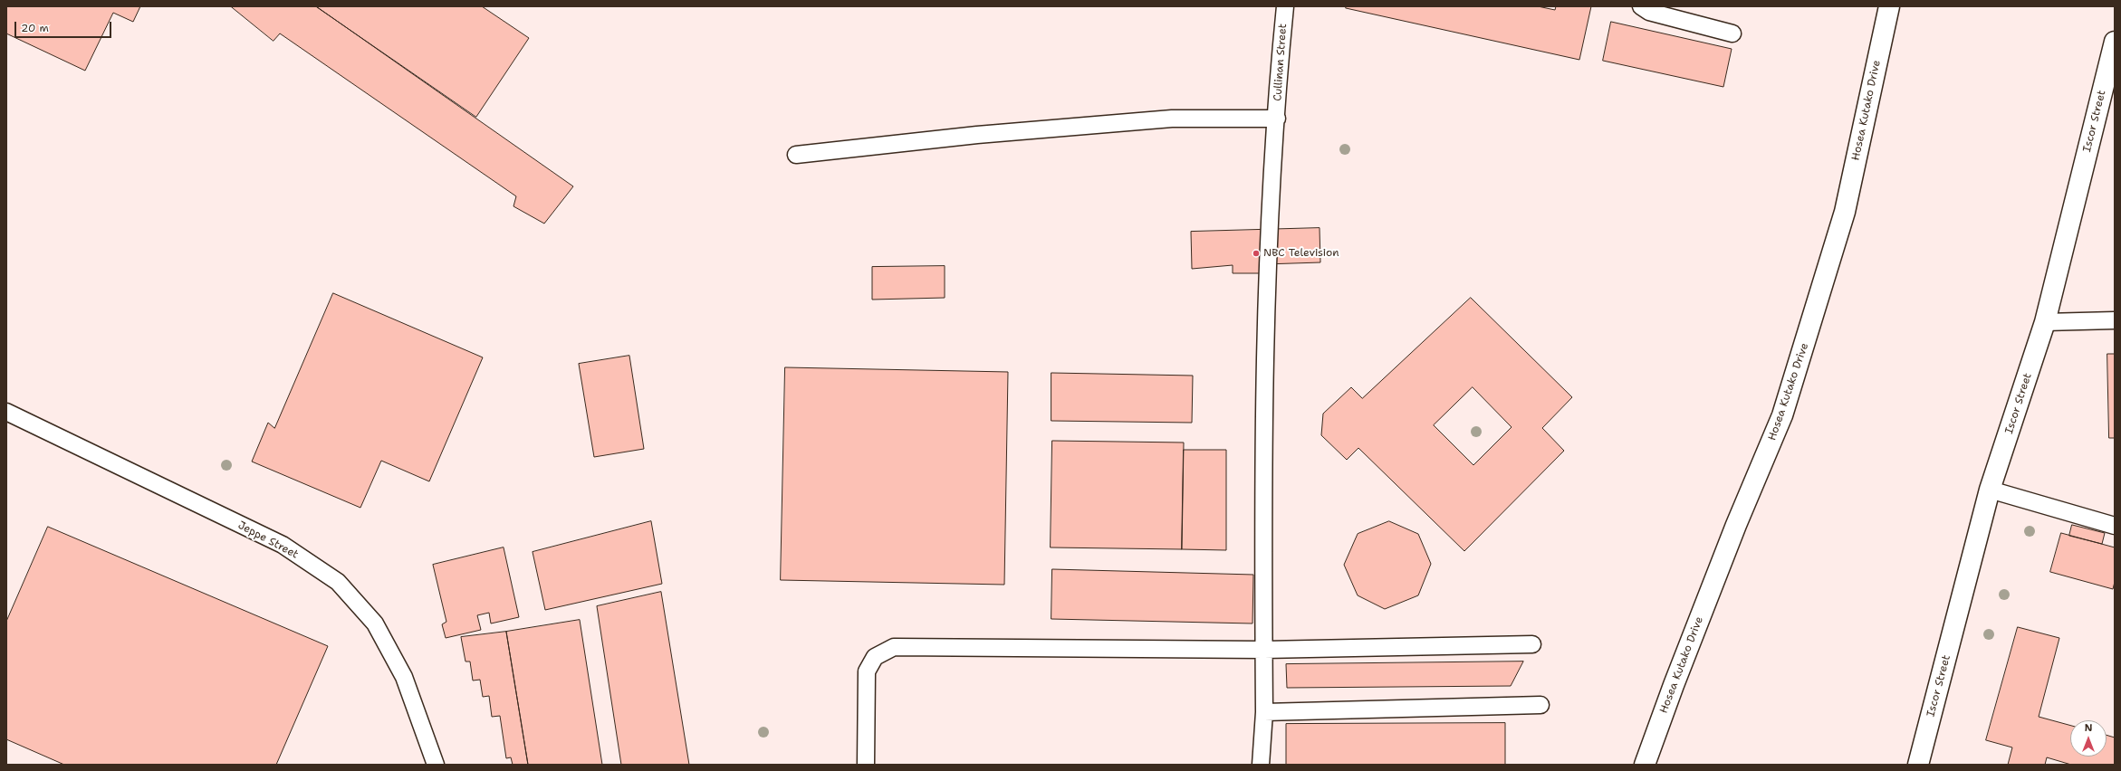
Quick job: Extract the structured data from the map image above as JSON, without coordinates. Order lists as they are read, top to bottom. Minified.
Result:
{"streets":{"main road":["Hosea Kutako Drive","Iscor Street"],"lane":["Cullinan Street","Jeppe Street"]},"places":["NBC Television"],"scale_bar":"20 m","north":"top"}
